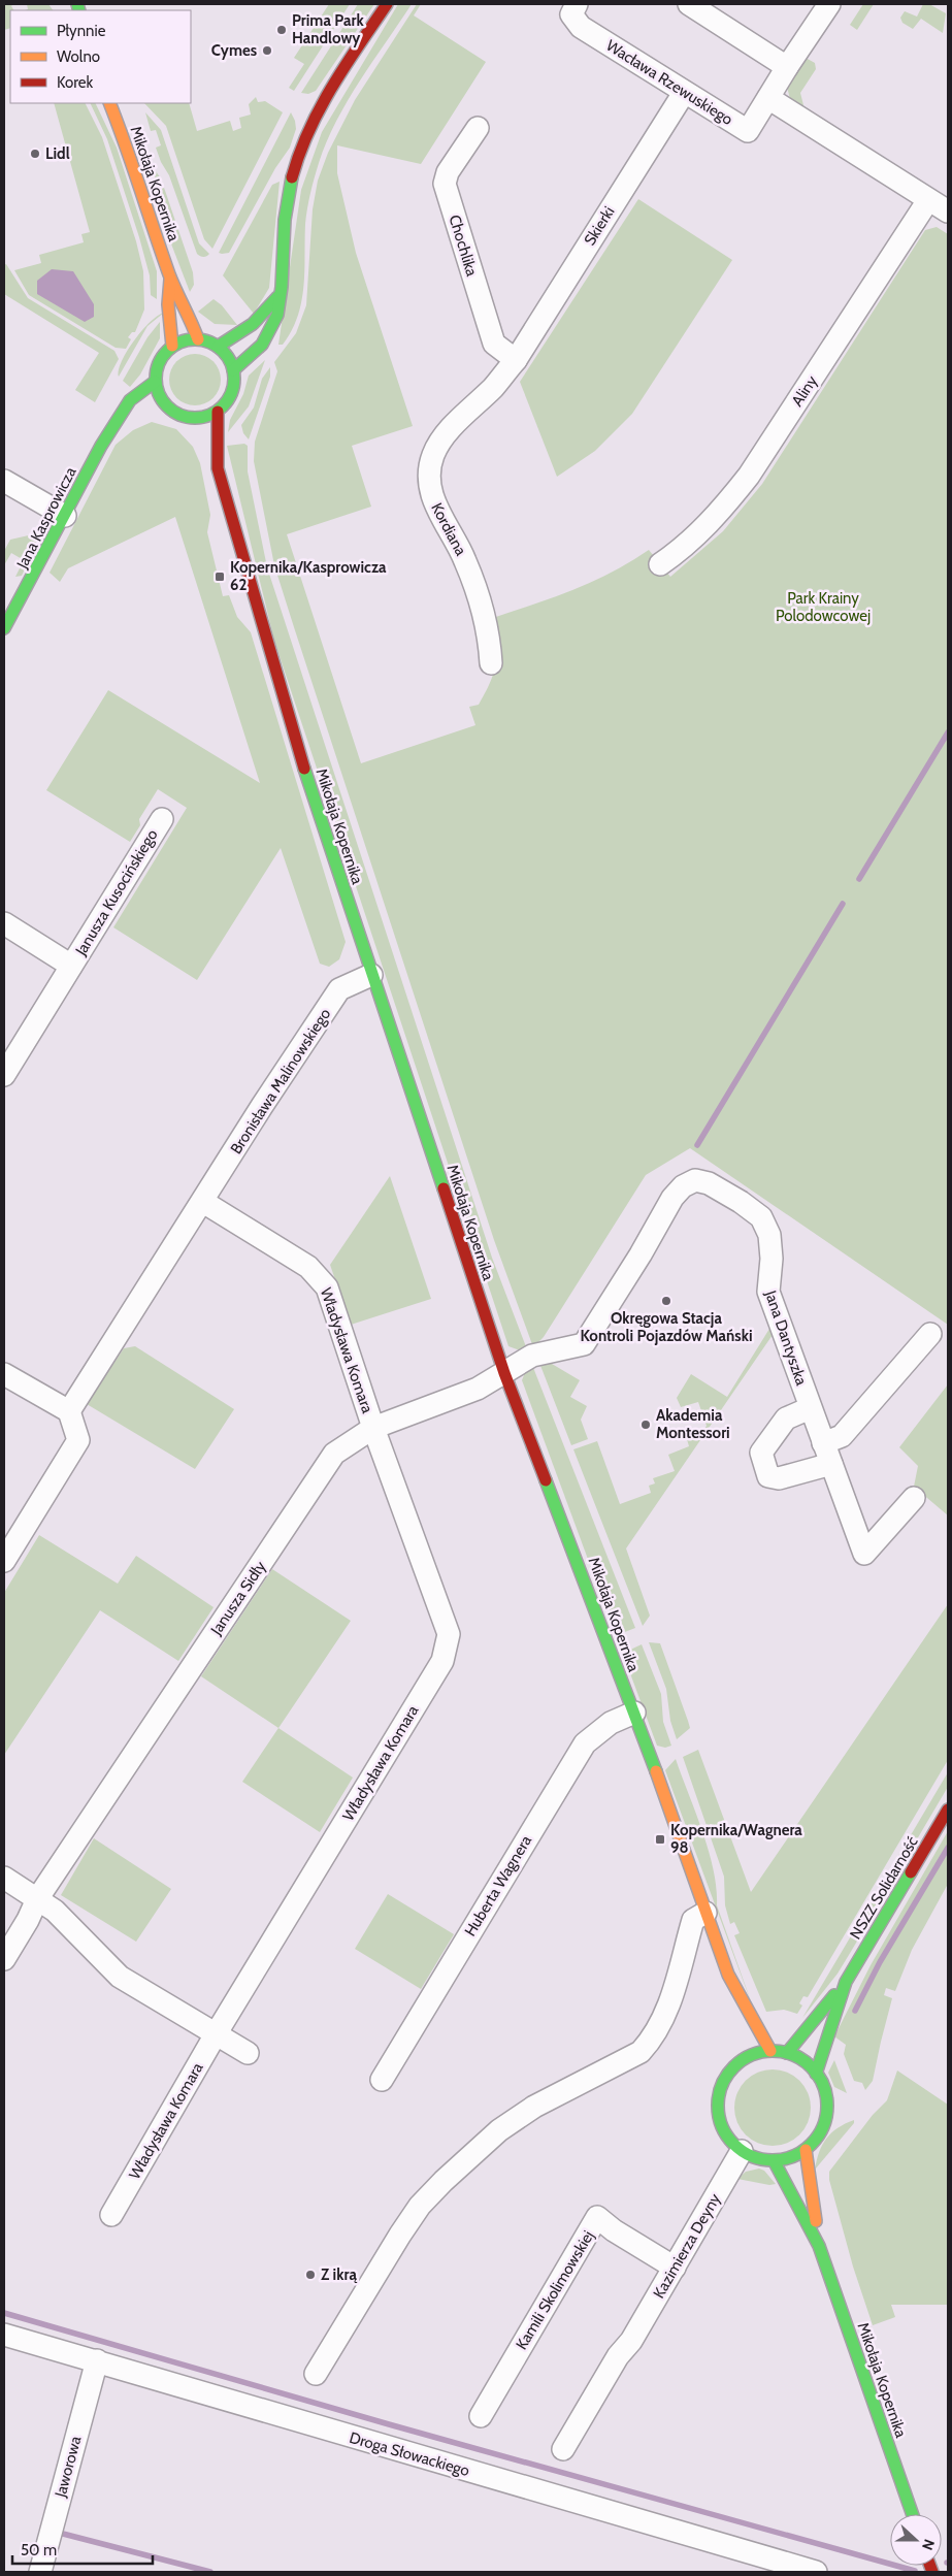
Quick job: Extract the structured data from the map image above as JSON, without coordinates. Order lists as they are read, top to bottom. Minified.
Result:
{"streets":{"street":["Wacława Rzewuskiego","Mikołaja Kopernika","Skierki","Chochlika","Aliny","Jana Kasprowicza","Kordiana","Janusza Kusocińskiego","Bronisława Malinowskiego","Jana Dantyszka","Władysława Komara","Janusza Sidły","Huberta Wagnera","NSZZ Solidarność","Kazimierza Deyny","Kamili Skolimowskiej","Droga Słowackiego","Jaworowa"]},"crossings":[["Wacława Rzewuskiego","Skierki"],["Mikołaja Kopernika","Jana Kasprowicza"],["Mikołaja Kopernika","Bronisława Malinowskiego"],["Mikołaja Kopernika","Jana Dantyszka"],["Mikołaja Kopernika","Janusza Sidły"],["Mikołaja Kopernika","Huberta Wagnera"],["Mikołaja Kopernika","NSZZ Solidarność"],["Mikołaja Kopernika","Kazimierza Deyny"],["Skierki","Chochlika"],["Skierki","Kordiana"],["Chochlika","Kordiana"],["Bronisława Malinowskiego","Władysława Komara"],["Jana Dantyszka","Janusza Sidły"],["Władysława Komara","Janusza Sidły"],["NSZZ Solidarność","Kazimierza Deyny"],["Kazimierza Deyny","Kamili Skolimowskiej"],["Droga Słowackiego","Jaworowa"]],"parks":["Park Krainy Polodowcowej"],"places":{"other":["Prima Park Handlowy","Cymes","Lidl","Okręgowa Stacja Kontroli Pojazdów Mański","Akademia Montessori","Z ikrą"],"transit":["Kopernika/Kasprowicza 62","Kopernika/Wagnera 98"]},"legend":["Płynnie","Wolno","Korek"],"scale_bar":"50 m","north":"right"}
